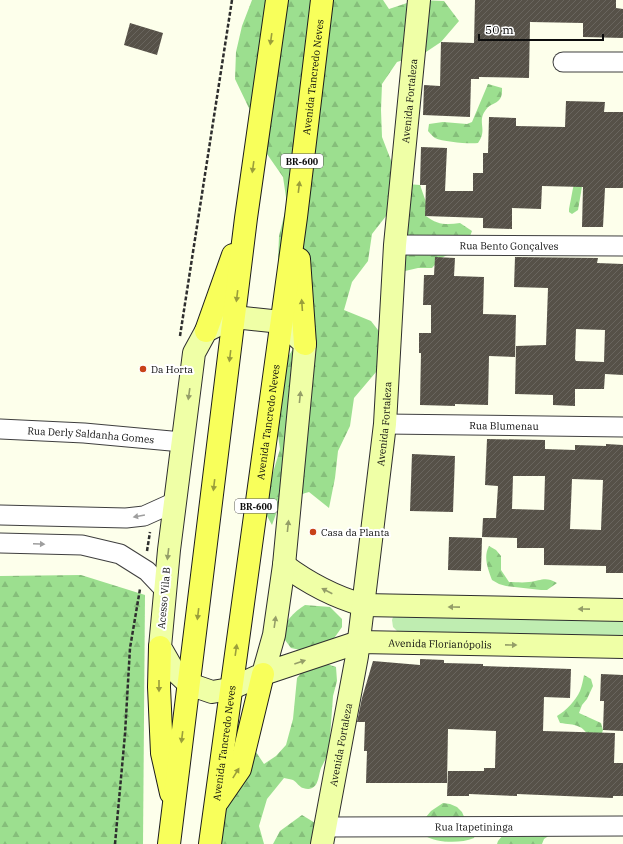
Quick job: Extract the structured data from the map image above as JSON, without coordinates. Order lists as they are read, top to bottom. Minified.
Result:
{"streets":{"main road":["Avenida Tancredo Neves","BR-600"],"street":["Avenida Fortaleza","Rua Bento Gonçalves","Rua Blumenau","Rua Derly Saldanha Gomes","Acesso Vila B","Avenida Florianópolis","Rua Itapetininga"]},"crossings":[["Avenida Tancredo Neves","Avenida Florianópolis"],["Avenida Fortaleza","Rua Bento Gonçalves"],["Avenida Fortaleza","Rua Blumenau"],["Avenida Fortaleza","Avenida Florianópolis"],["Avenida Fortaleza","Rua Itapetininga"],["Rua Derly Saldanha Gomes","Acesso Vila B"]],"places":["Da Horta","Casa da Planta"],"scale_bar":"50 m"}
